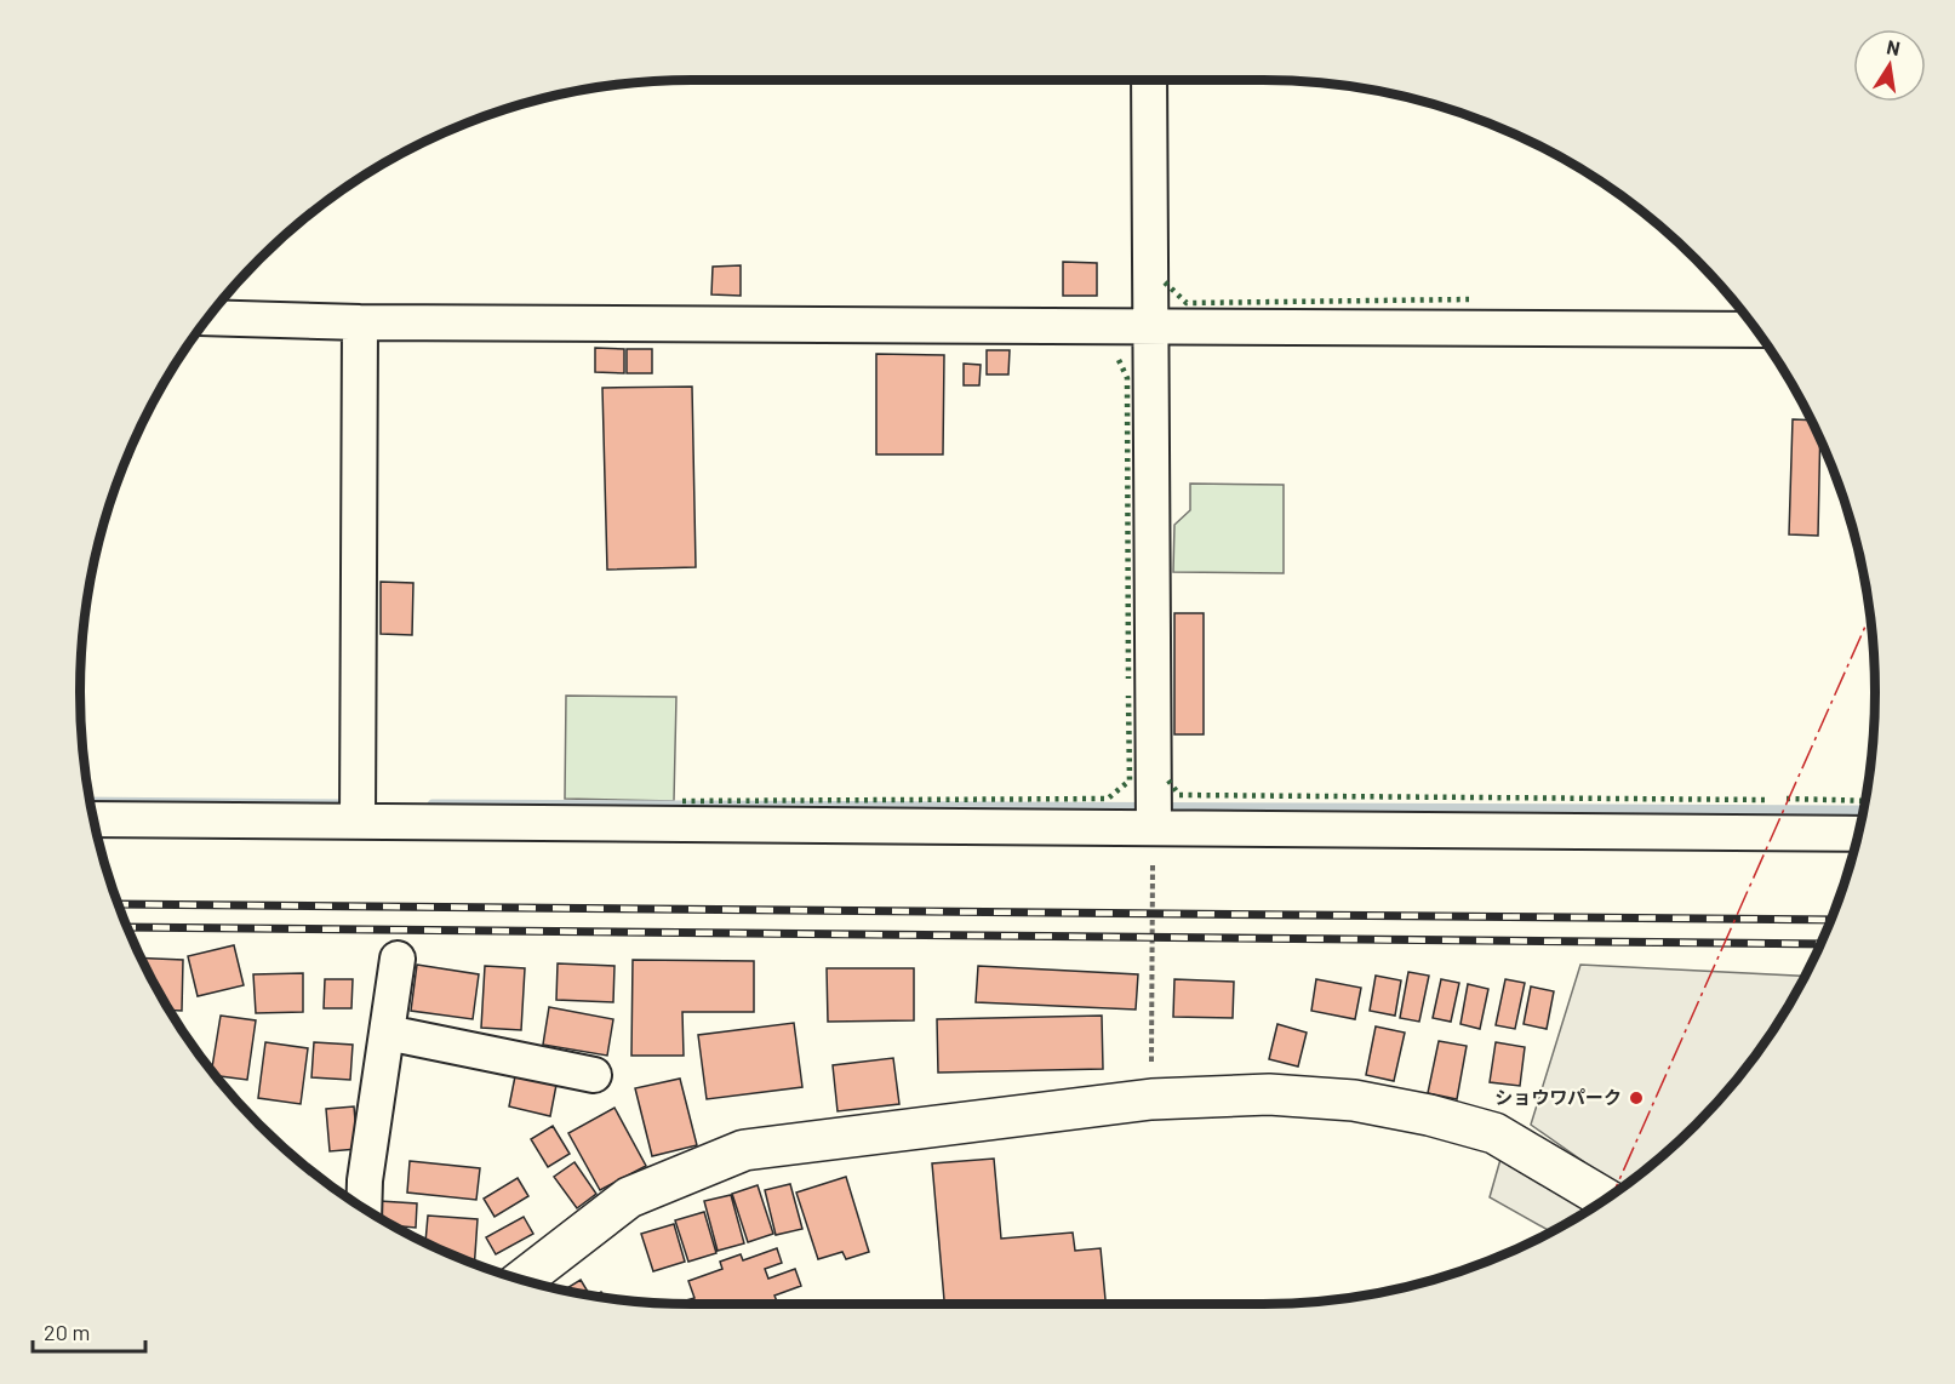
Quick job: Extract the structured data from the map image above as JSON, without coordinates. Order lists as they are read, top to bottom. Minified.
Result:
{"places":["ショウワパーク"],"scale_bar":"20 m","north":"top"}
